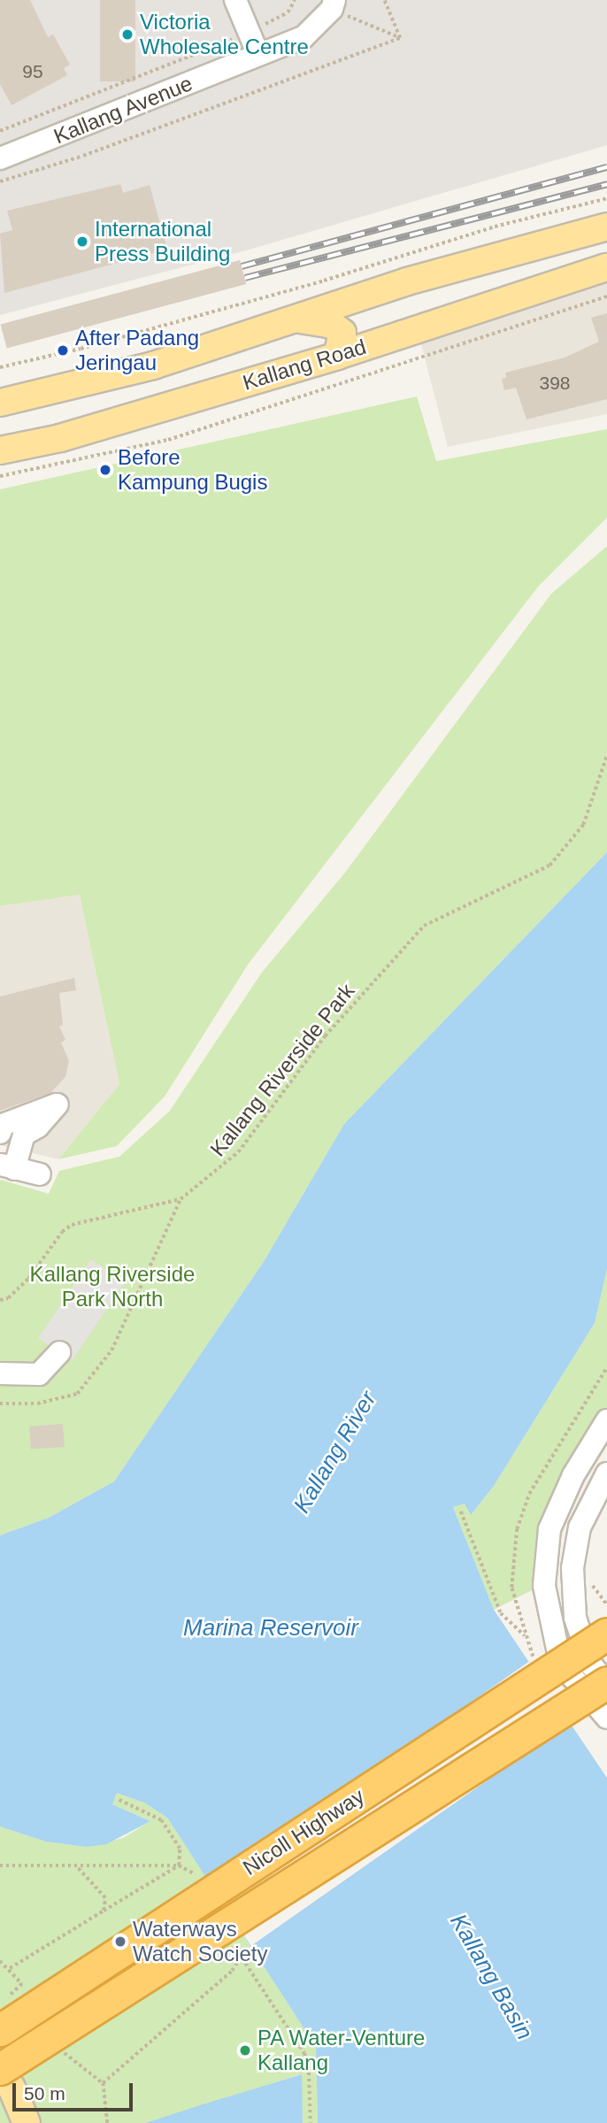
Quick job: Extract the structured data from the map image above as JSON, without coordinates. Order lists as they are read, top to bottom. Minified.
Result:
{"streets":{"highway":["Nicoll Highway"],"main road":["Kallang Road"],"street":["Kallang Avenue"],"path":["Kallang Riverside Park"]},"water":["Kallang River","Marina Reservoir","Kallang Basin"],"parks":["Kallang Riverside Park North"],"places":["Victoria Wholesale Centre","International Press Building","After Padang Jeringau","Before Kampung Bugis","Waterways Watch Society","PA Water-Venture Kallang"],"house_numbers":["95","398"],"scale_bar":"50 m"}
